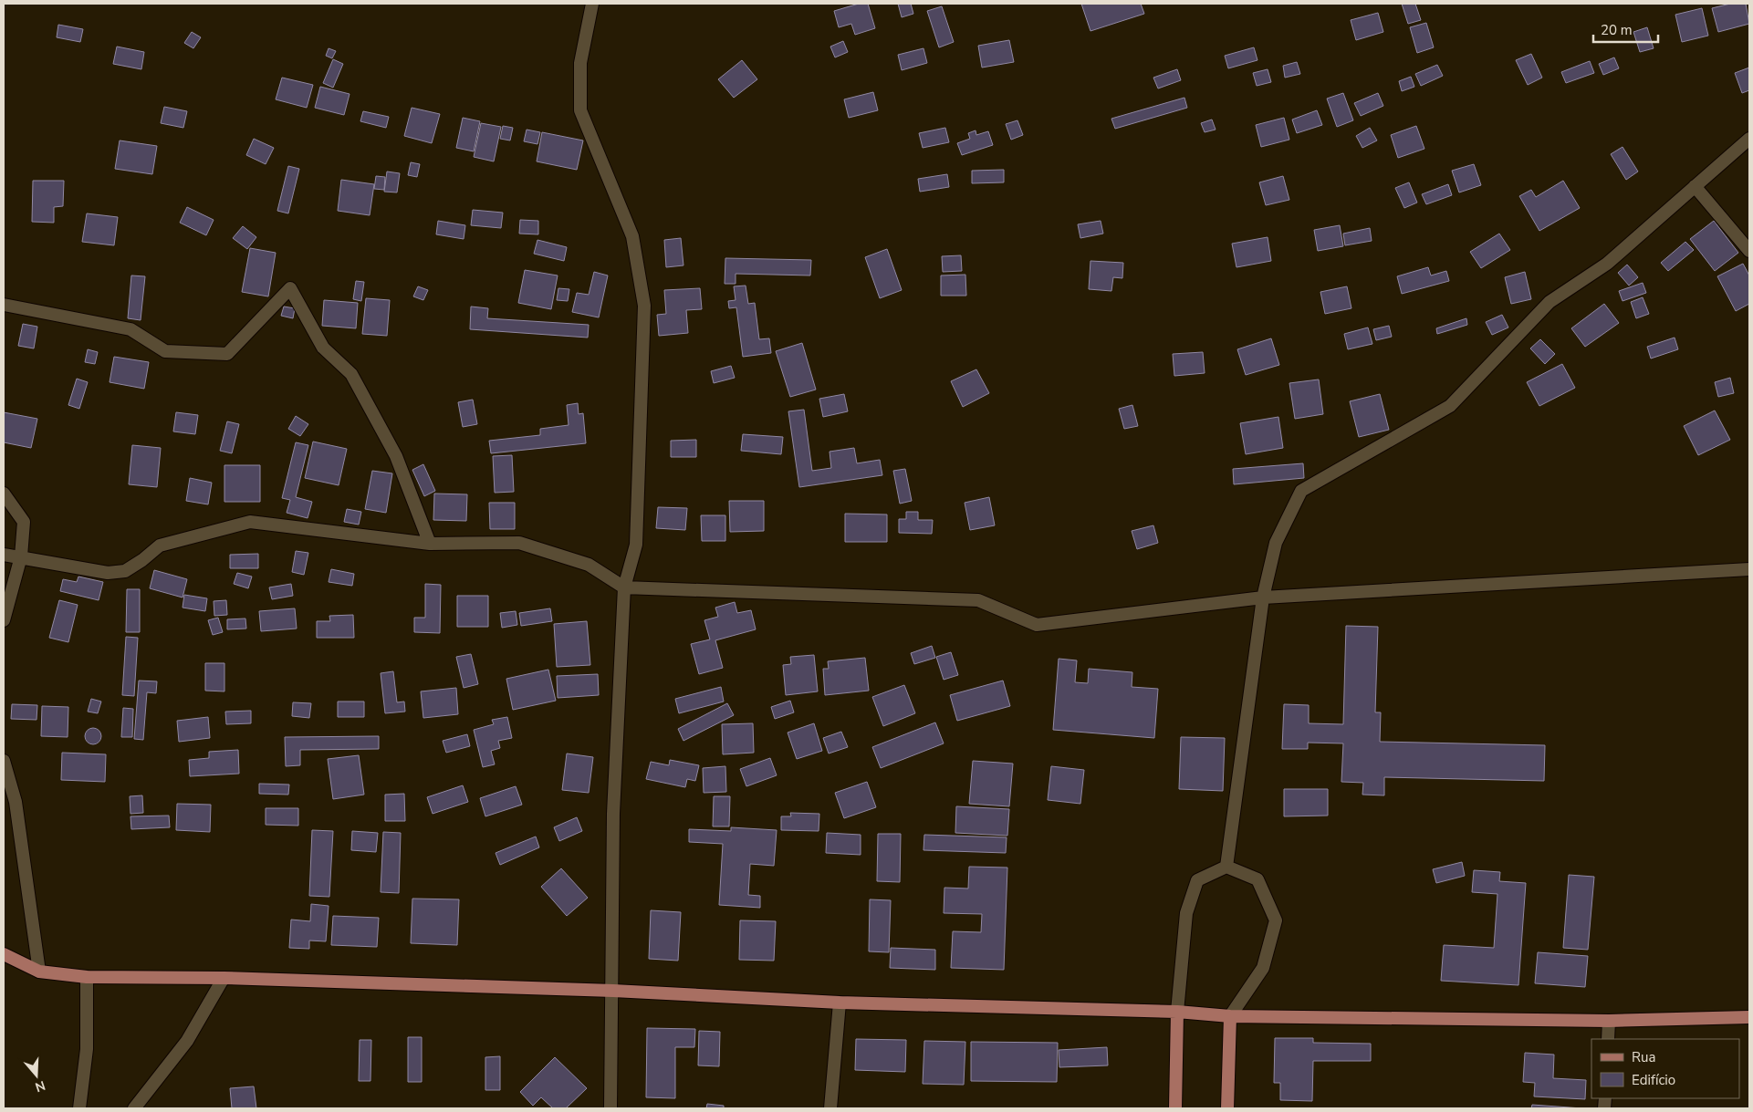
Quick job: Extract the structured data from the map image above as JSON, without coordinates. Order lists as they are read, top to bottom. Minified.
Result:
{"legend":["Rua","Edifício"],"scale_bar":"20 m","north":"bottom"}
